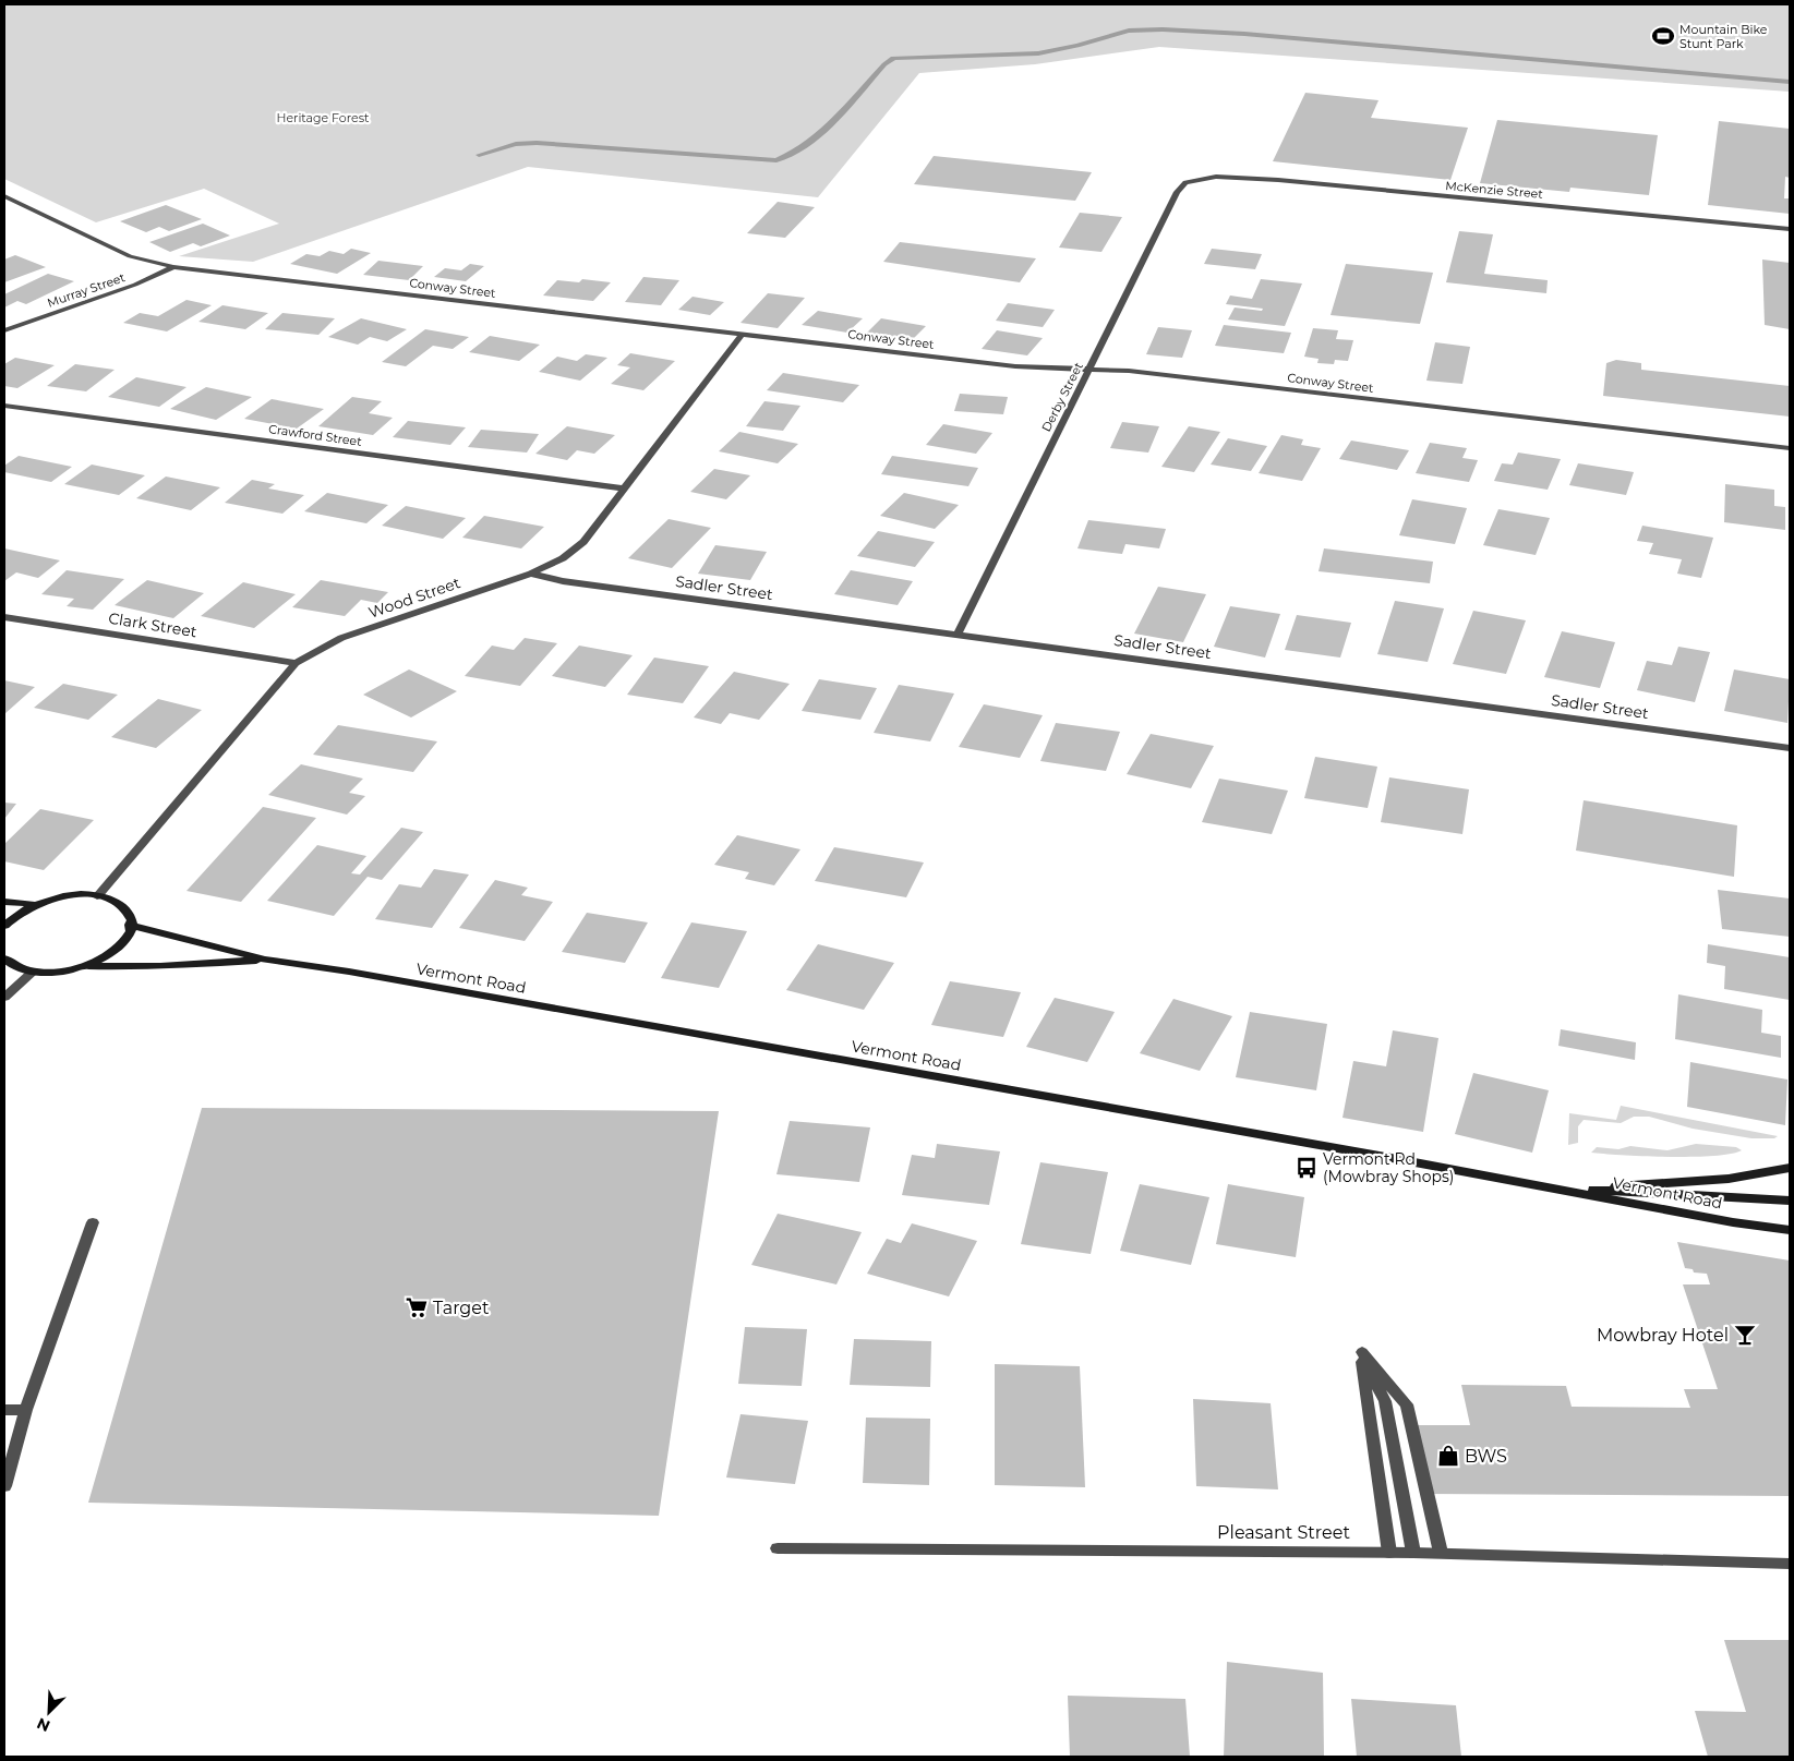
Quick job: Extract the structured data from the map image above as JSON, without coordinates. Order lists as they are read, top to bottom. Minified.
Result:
{"streets":{"street":["McKenzie Street","Conway Street","Murray Street","Derby Street","Crawford Street","Sadler Street","Wood Street","Clark Street","Vermont Road","Pleasant Street"]},"crossings":[["McKenzie Street","Derby Street"],["Conway Street","Murray Street"],["Conway Street","Derby Street"],["Conway Street","Wood Street"],["Derby Street","Sadler Street"],["Crawford Street","Wood Street"],["Sadler Street","Wood Street"],["Wood Street","Clark Street"]],"parks":["Heritage Forest"],"places":{"sports":["Mountain Bike Stunt Park"],"bus stop":["Vermont Rd (Mowbray Shops)"],"supermarket":["Target"],"bar":["Mowbray Hotel"],"shop":["BWS"]},"north":"bottom left"}
